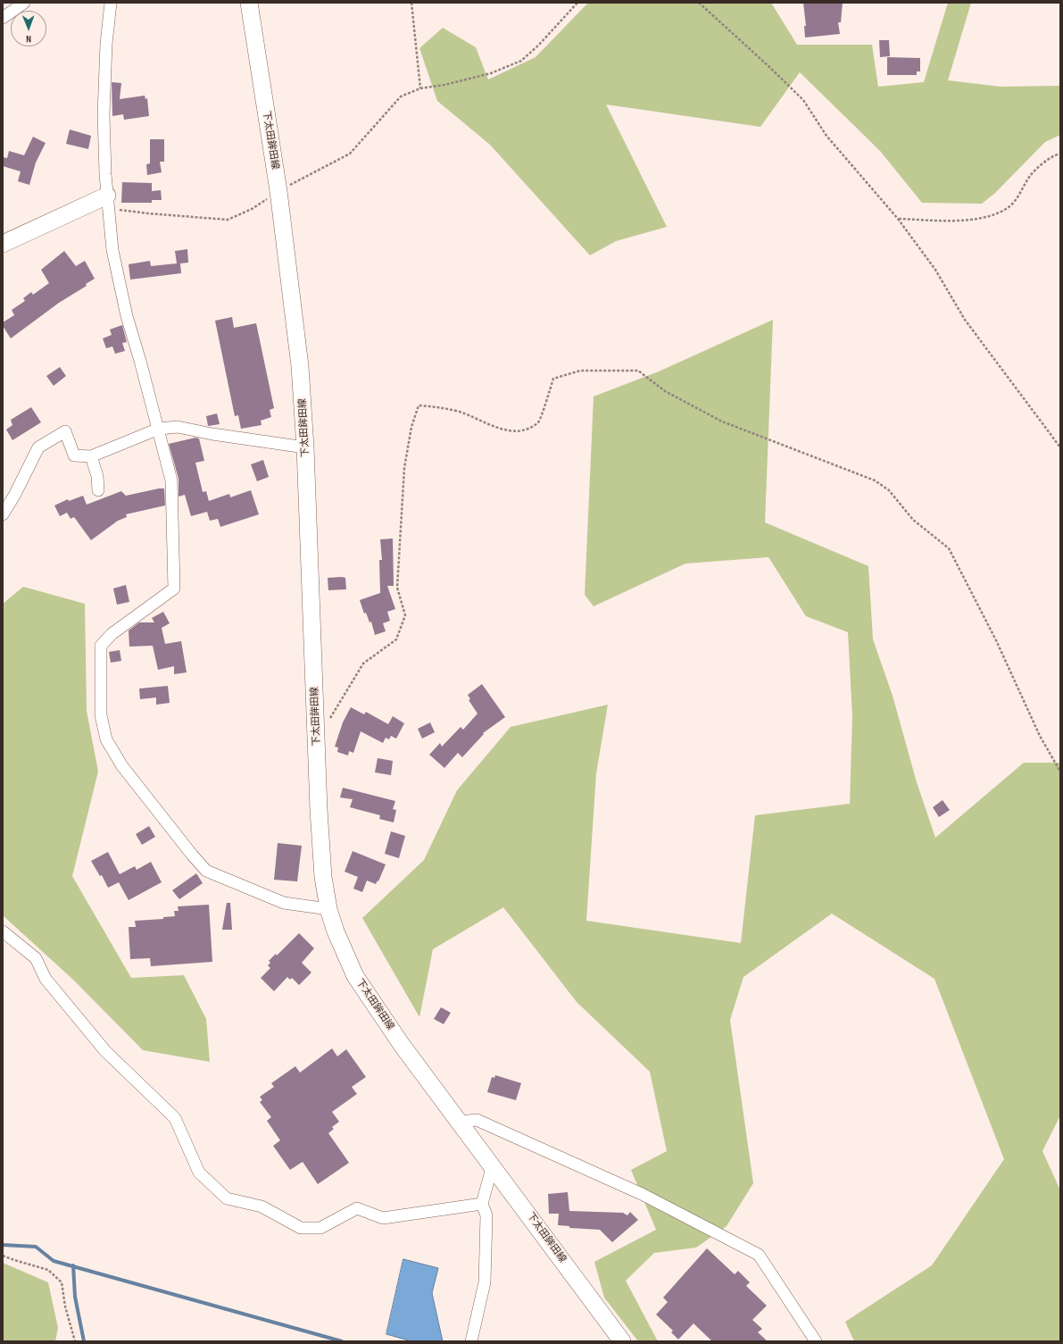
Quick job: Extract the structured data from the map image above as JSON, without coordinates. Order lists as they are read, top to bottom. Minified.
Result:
{"streets":{"main road":["下太田鉾田線"]},"north":"bottom"}
